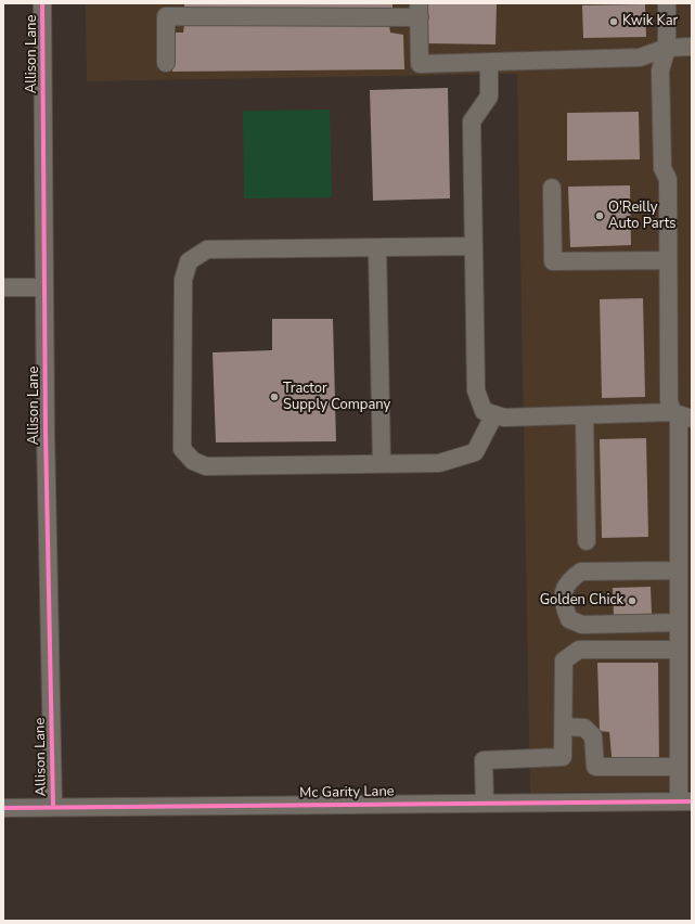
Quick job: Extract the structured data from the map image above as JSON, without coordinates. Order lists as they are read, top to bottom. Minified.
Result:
{"streets":{"street":["Allison Lane","Mc Garity Lane"]},"crossings":[["Allison Lane","Mc Garity Lane"]],"places":["Kwik Kar","O'Reilly Auto Parts","Tractor Supply Company","Golden Chick"]}
